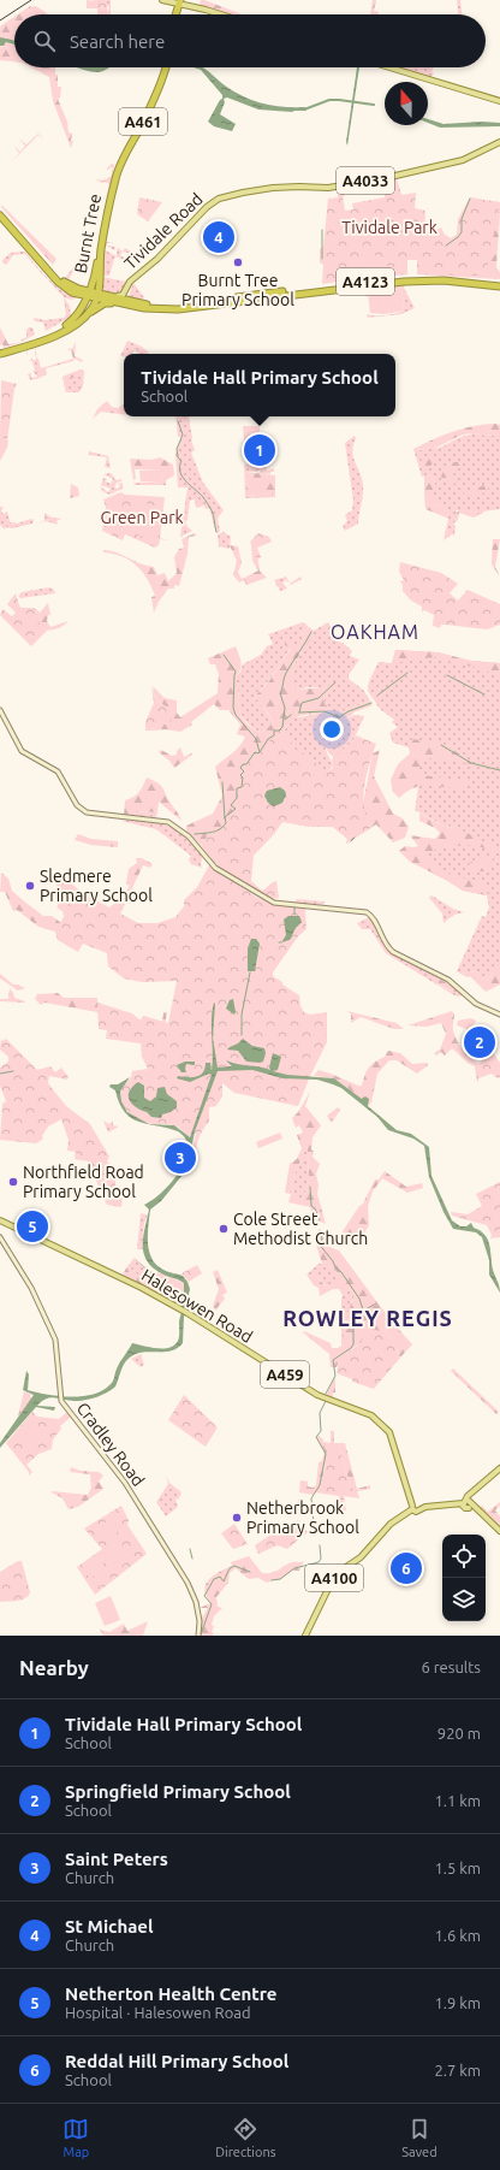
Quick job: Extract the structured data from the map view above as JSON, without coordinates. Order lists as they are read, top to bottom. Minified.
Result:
{"streets":{"highway":["A461","Burnt Tree","A4123"],"main road":["A4033","Tividale Road","Halesowen Road","A459","Cradley Road","A4100"]},"crossings":[["A461","Tividale Road"],["A461","Burnt Tree"],["A461","A4123"],["Tividale Road","Burnt Tree"],["Tividale Road","A4123"],["Burnt Tree","A4123"],["Halesowen Road","A4100"]],"districts":["OAKHAM","ROWLEY REGIS"],"parks":["Tividale Park","Green Park"],"places":["Burnt Tree Primary School","Sledmere Primary School","Northfield Road Primary School","Cole Street Methodist Church","Netherbrook Primary School"],"north":"top","page":{"search":"Search here","pins":["4","1","2","3","5","6"],"popup":["Tividale Hall Primary School","School"],"heading":["Nearby","6 results"],"list":[{"mark":"1","name":"Tividale Hall Primary School","note":"School","value":"920 m"},{"mark":"2","name":"Springfield Primary School","note":"School","value":"1.1 km"},{"mark":"3","name":"Saint Peters","note":"Church","value":"1.5 km"},{"mark":"4","name":"St Michael","note":"Church","value":"1.6 km"},{"mark":"5","name":"Netherton Health Centre","note":"Hospital · Halesowen Road","value":"1.9 km"},{"mark":"6","name":"Reddal Hill Primary School","note":"School","value":"2.7 km"}],"nav":["Map","Directions","Saved"]}}
